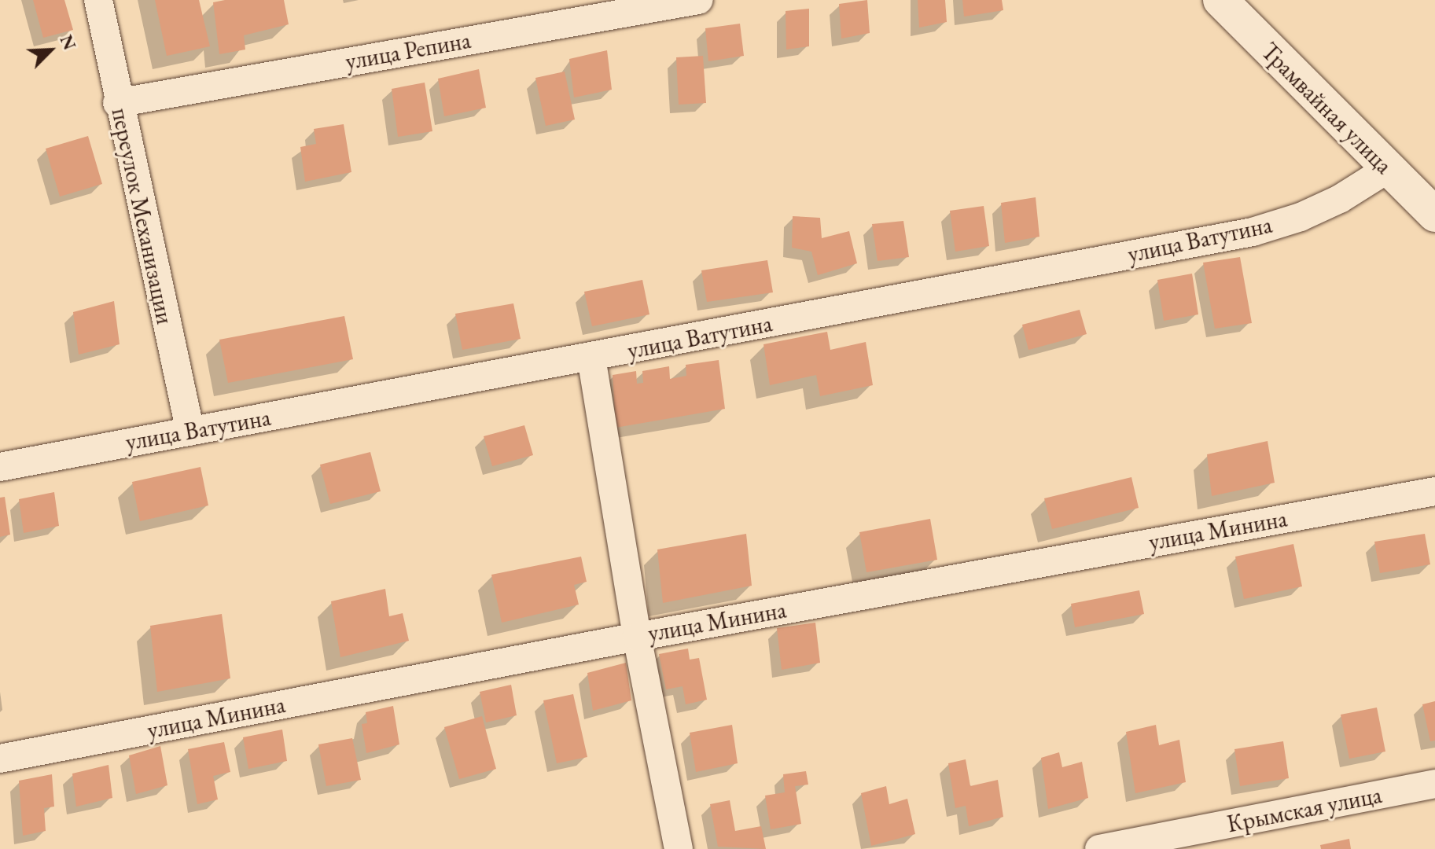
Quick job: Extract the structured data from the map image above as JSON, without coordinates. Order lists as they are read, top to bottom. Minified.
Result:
{"streets":{"street":["улица Репина","Трамвайная улица","переулок Механизации","улица Ватутина","улица Минина","Крымская улица"]},"crossings":[["улица Репина","переулок Механизации"],["Трамвайная улица","улица Ватутина"],["переулок Механизации","улица Ватутина"]],"north":"top right"}
